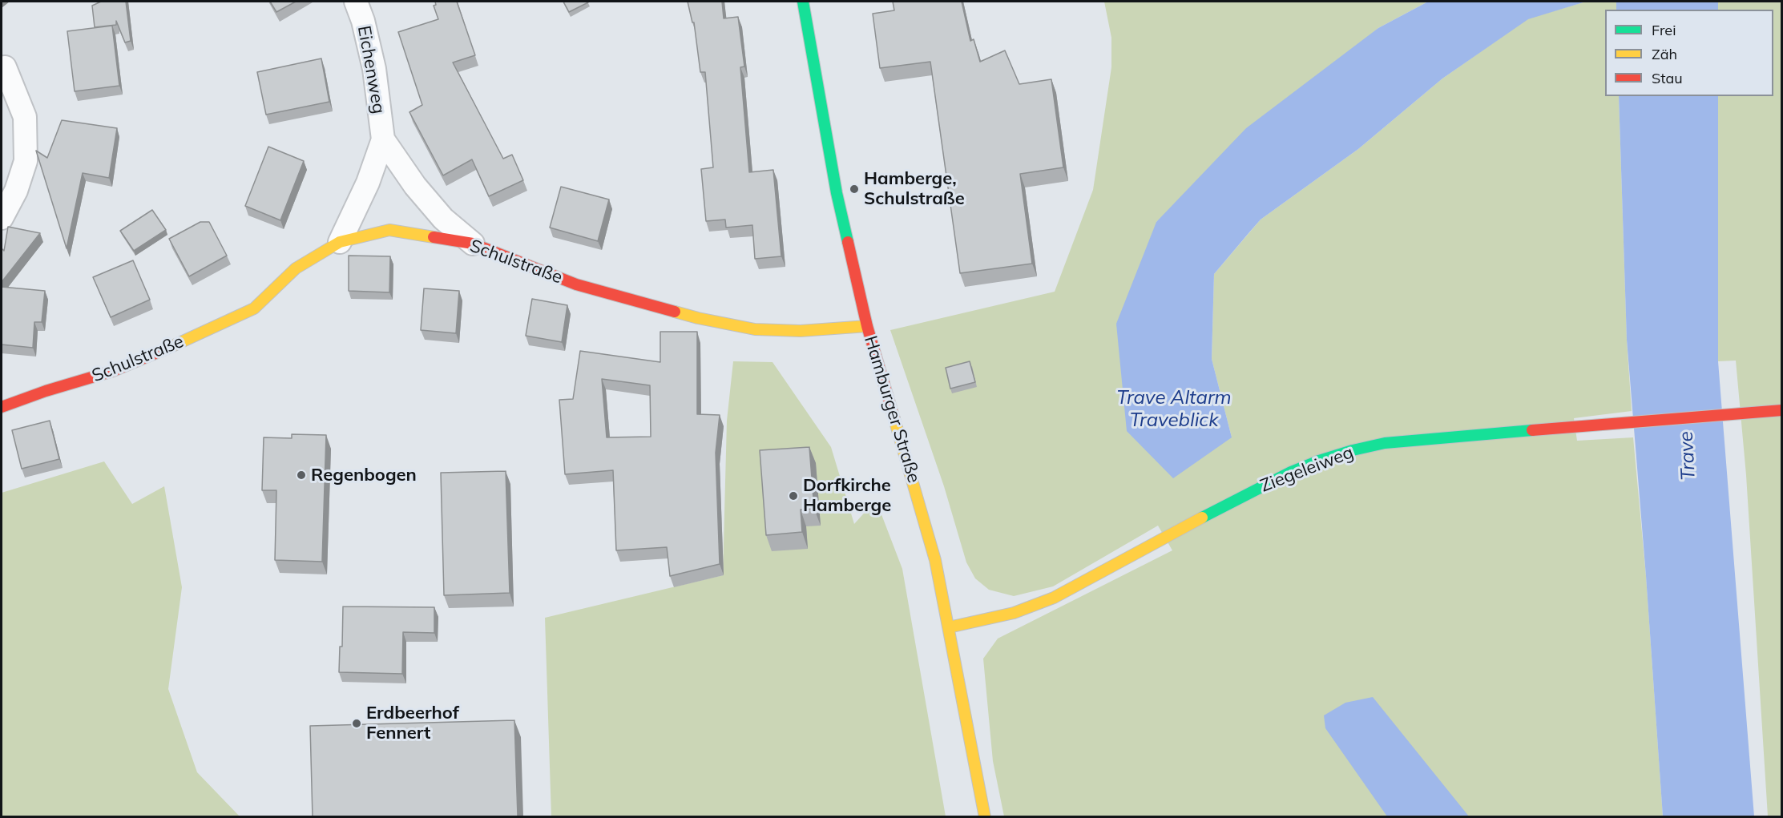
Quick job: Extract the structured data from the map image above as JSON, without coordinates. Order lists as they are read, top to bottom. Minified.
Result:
{"streets":{"street":["Eichenweg","Schulstraße","Hamburger Straße","Ziegeleiweg"]},"crossings":[["Eichenweg","Schulstraße"],["Schulstraße","Hamburger Straße"],["Hamburger Straße","Ziegeleiweg"]],"water":["Trave Altarm Traveblick","Trave"],"places":["Hamberge, Schulstraße","Regenbogen","Dorfkirche Hamberge","Erdbeerhof Fennert"],"legend":["Frei","Zäh","Stau"]}
